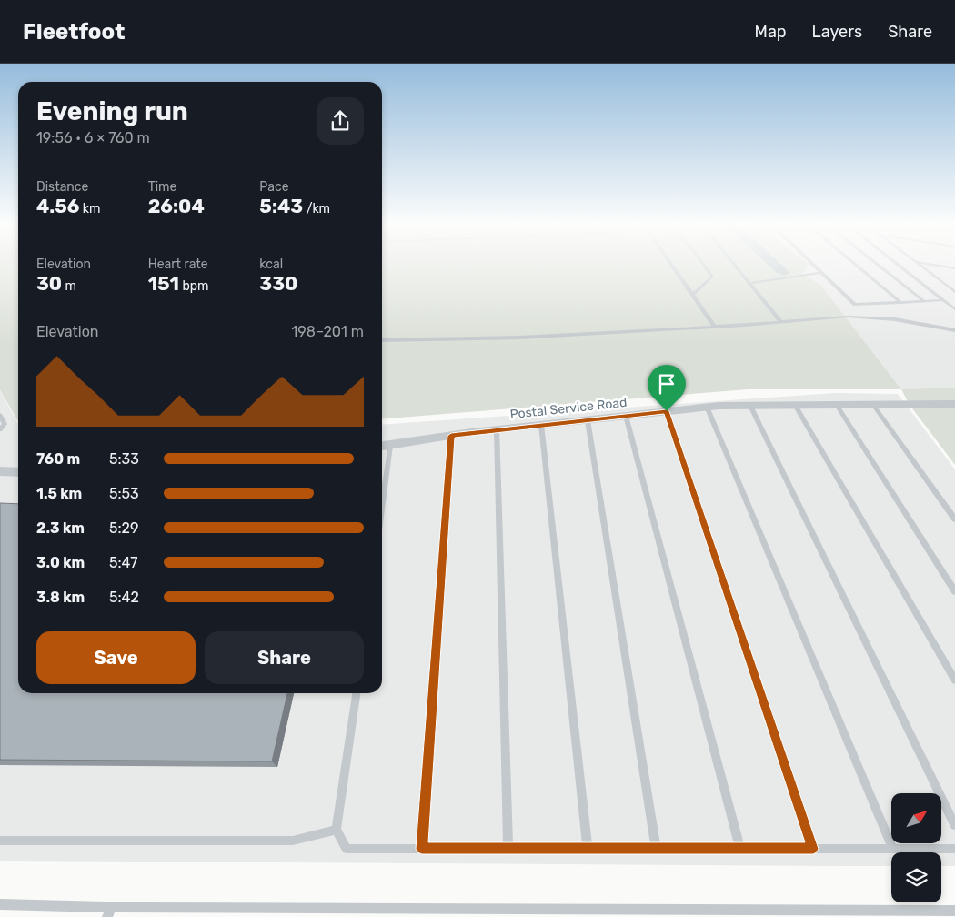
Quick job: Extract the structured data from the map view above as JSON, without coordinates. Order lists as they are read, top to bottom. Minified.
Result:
{"streets":{"street":["Postal Service Road"]},"north":"top right","page":{"header":"Fleetfoot","nav":["Map","Layers","Share"],"heading":["Evening run","19:56 · 6 × 760 m"],"stats":[["Distance","4.56 km"],["Time","26:04"],["Pace","5:43 /km"],["Elevation","30 m"],["Heart rate","151 bpm"],["kcal","330"]],"chart":["Elevation","198–201 m"],"list":[{"name":"760 m","note":"5:33"},{"name":"1.5 km","note":"5:53"},{"name":"2.3 km","note":"5:29"},{"name":"3.0 km","note":"5:47"},{"name":"3.8 km","note":"5:42"}],"buttons":["Save","Share"]}}
